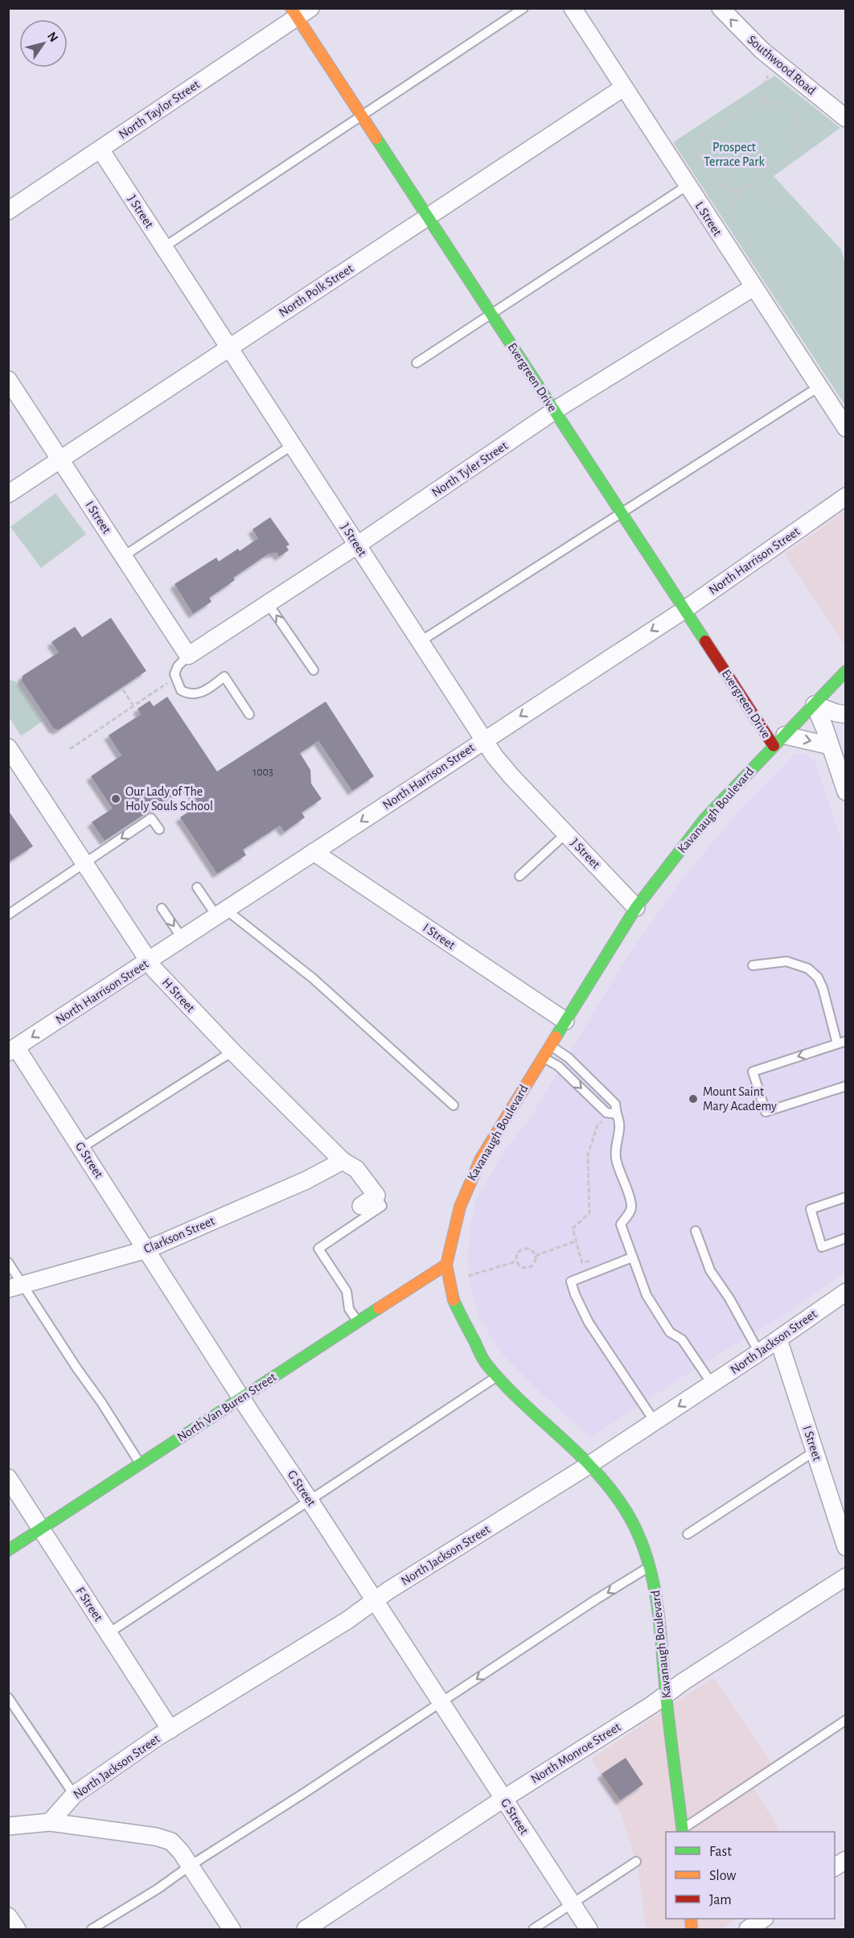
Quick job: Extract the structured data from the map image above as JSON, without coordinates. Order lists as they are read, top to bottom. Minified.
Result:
{"streets":{"street":["Southwood Road","North Taylor Street","J Street","L Street","North Polk Street","Evergreen Drive","North Tyler Street","I Street","North Harrison Street","Kavanaugh Boulevard","H Street","G Street","Clarkson Street","North Jackson Street","North Van Buren Street","F Street","North Monroe Street"]},"crossings":[["North Taylor Street","J Street"],["North Taylor Street","Evergreen Drive"],["J Street","North Polk Street"],["J Street","North Tyler Street"],["J Street","North Harrison Street"],["J Street","Kavanaugh Boulevard"],["L Street","North Polk Street"],["L Street","North Tyler Street"],["North Polk Street","Evergreen Drive"],["North Polk Street","I Street"],["Evergreen Drive","North Tyler Street"],["Evergreen Drive","North Harrison Street"],["Evergreen Drive","Kavanaugh Boulevard"],["North Tyler Street","I Street"],["I Street","North Harrison Street"],["I Street","Kavanaugh Boulevard"],["I Street","North Jackson Street"],["North Harrison Street","H Street"],["North Harrison Street","G Street"],["Kavanaugh Boulevard","North Jackson Street"],["Kavanaugh Boulevard","North Van Buren Street"],["Kavanaugh Boulevard","North Monroe Street"],["H Street","Clarkson Street"],["G Street","Clarkson Street"],["G Street","North Jackson Street"],["G Street","North Van Buren Street"],["G Street","North Monroe Street"],["North Jackson Street","F Street"],["North Van Buren Street","F Street"]],"one_way":["Southwood Road","North Harrison Street"],"parks":["Prospect Terrace Park"],"places":["Our Lady of The Holy Souls School","Mount Saint Mary Academy"],"house_numbers":["1003"],"legend":["Fast","Slow","Jam"],"north":"top right"}
